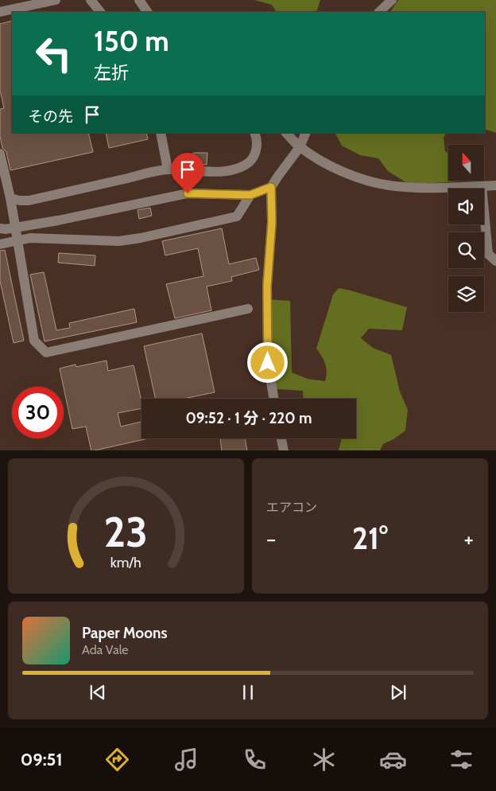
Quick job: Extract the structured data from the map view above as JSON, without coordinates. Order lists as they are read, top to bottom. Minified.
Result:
{"north":"top","page":{"turn":["150 m","左折"],"then":"その先","limit":"30","trip":"09:52 · 1 分 · 220 m","tile":"エアコン","heat":["−","21°","+"],"song":["Paper Moons","Ada Vale"],"tabs":"09:51","gauge":["23","km/h"]}}
